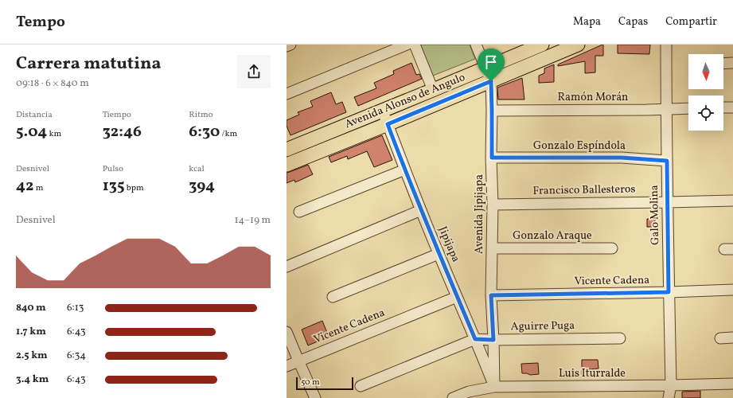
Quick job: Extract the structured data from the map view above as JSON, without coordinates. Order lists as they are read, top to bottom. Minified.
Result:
{"streets":{"main road":["Avenida Alonso de Angulo"],"street":["Ramón Morán","Gonzalo Espíndola","Francisco Ballesteros","Avenida Jipijapa","Galo Molina","Gonzalo Araque","Jipijapa","Vicente Cadena","Aguirre Puga","Luis Iturralde"]},"crossings":[["Ramón Morán","Avenida Jipijapa"],["Ramón Morán","Galo Molina"],["Avenida Alonso de Angulo","Avenida Jipijapa"],["Avenida Alonso de Angulo","Jipijapa"],["Gonzalo Espíndola","Avenida Jipijapa"],["Gonzalo Espíndola","Galo Molina"],["Francisco Ballesteros","Avenida Jipijapa"],["Francisco Ballesteros","Galo Molina"],["Avenida Jipijapa","Gonzalo Araque"],["Avenida Jipijapa","Jipijapa"],["Avenida Jipijapa","Vicente Cadena"],["Avenida Jipijapa","Aguirre Puga"],["Avenida Jipijapa","Luis Iturralde"],["Galo Molina","Vicente Cadena"],["Galo Molina","Luis Iturralde"],["Jipijapa","Vicente Cadena"],["Jipijapa","Aguirre Puga"],["Jipijapa","Luis Iturralde"]],"scale_bar":"50 m","north":"bottom","page":{"header":"Tempo","nav":["Mapa","Capas","Compartir"],"heading":["Carrera matutina","09:18 · 6 × 840 m"],"stats":[["Distancia","5.04 km"],["Tiempo","32:46"],["Ritmo","6:30 /km"],["Desnivel","42 m"],["Pulso","135 bpm"],["kcal","394"]],"chart":["Desnivel","14–19 m"],"list":[{"name":"840 m","note":"6:13"},{"name":"1.7 km","note":"6:43"},{"name":"2.5 km","note":"6:34"},{"name":"3.4 km","note":"6:43"}],"scale":"50 m"}}
